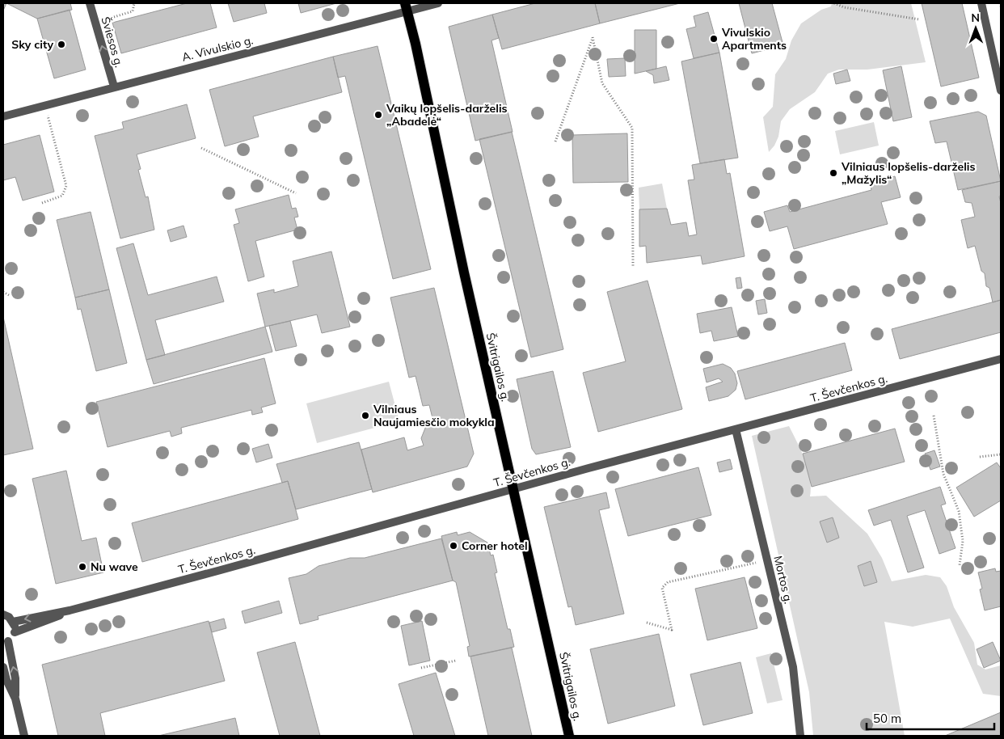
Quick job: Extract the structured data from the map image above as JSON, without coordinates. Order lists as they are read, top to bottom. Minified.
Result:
{"streets":{"main road":["Švitrigailos g."],"street":["Šviesos g.","A. Vivulskio g.","T. Ševčenkos g.","Mortos g."]},"crossings":[["Šviesos g.","A. Vivulskio g."],["A. Vivulskio g.","Švitrigailos g."],["Švitrigailos g.","T. Ševčenkos g."],["T. Ševčenkos g.","Mortos g."]],"one_way":["Šviesos g."],"places":["Vivulskio Apartments","Sky city","Vaikų lopšelis-darželis „Abadelė“","Vilniaus lopšelis-darželis „Mažylis“","Vilniaus Naujamiesčio mokykla","Corner hotel","Nu wave"],"scale_bar":"50 m","north":"top"}
